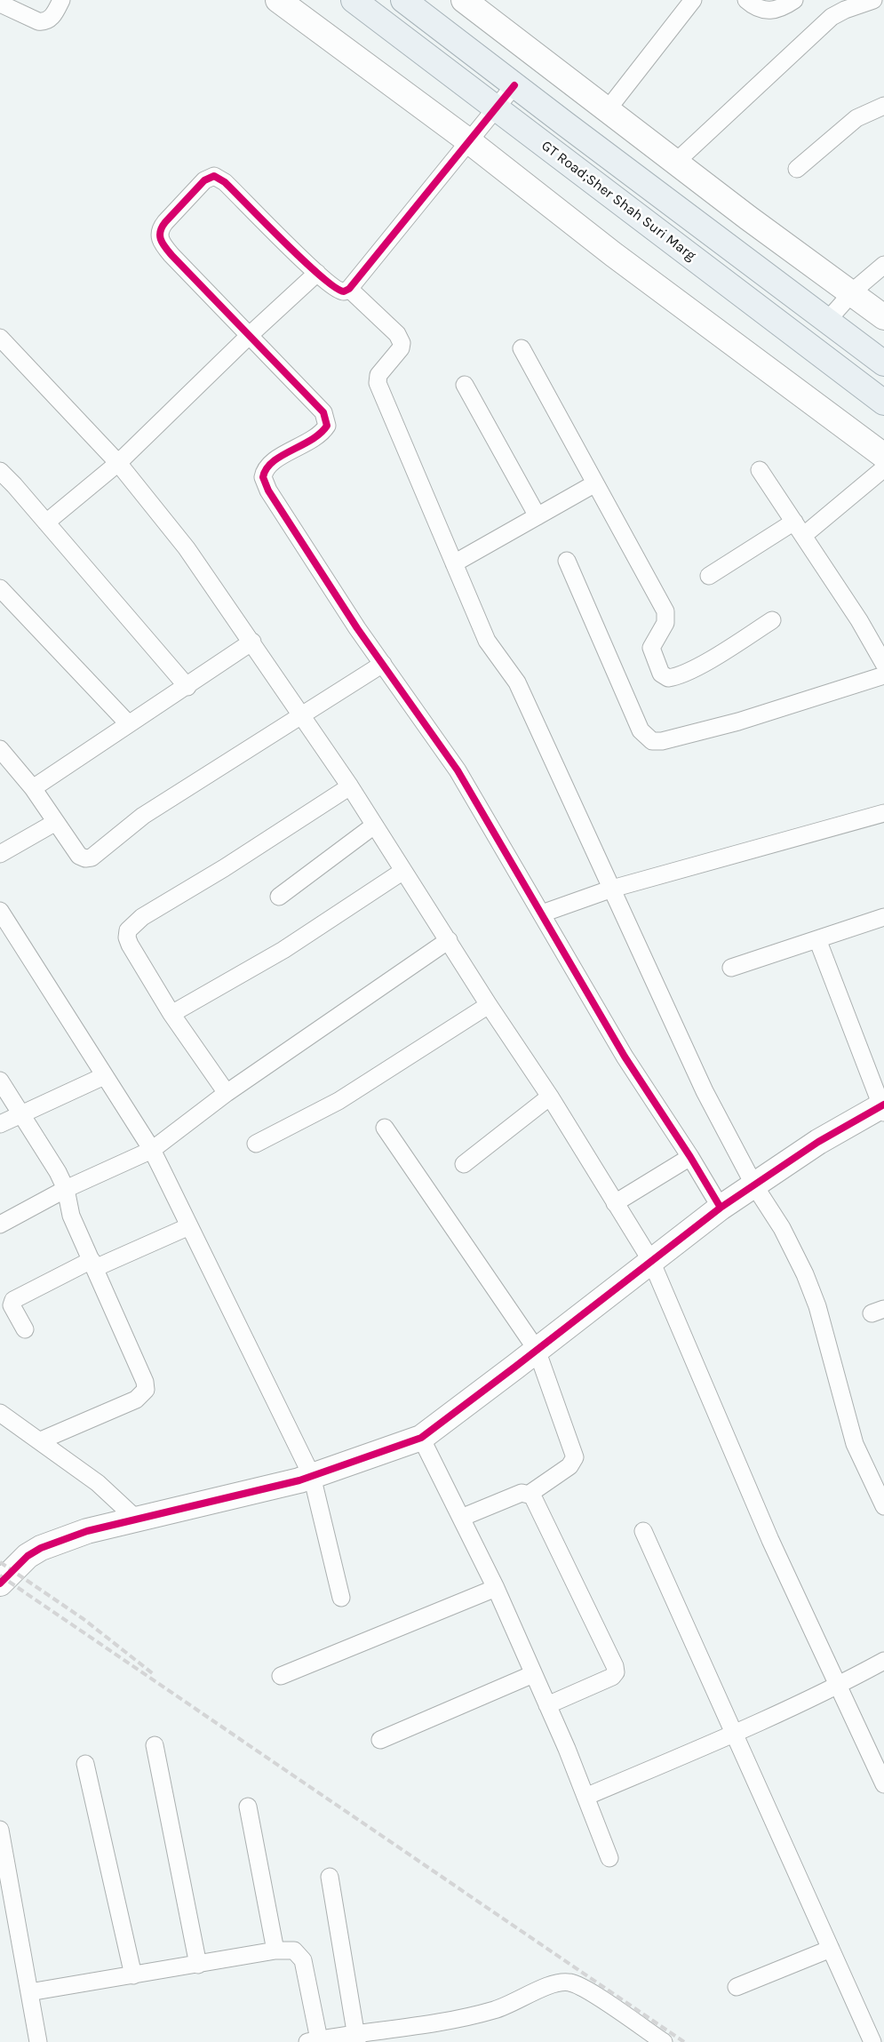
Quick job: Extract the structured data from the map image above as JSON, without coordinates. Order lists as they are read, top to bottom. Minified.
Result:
{"streets":{"main road":["GT Road;Sher Shah Suri Marg"]}}
